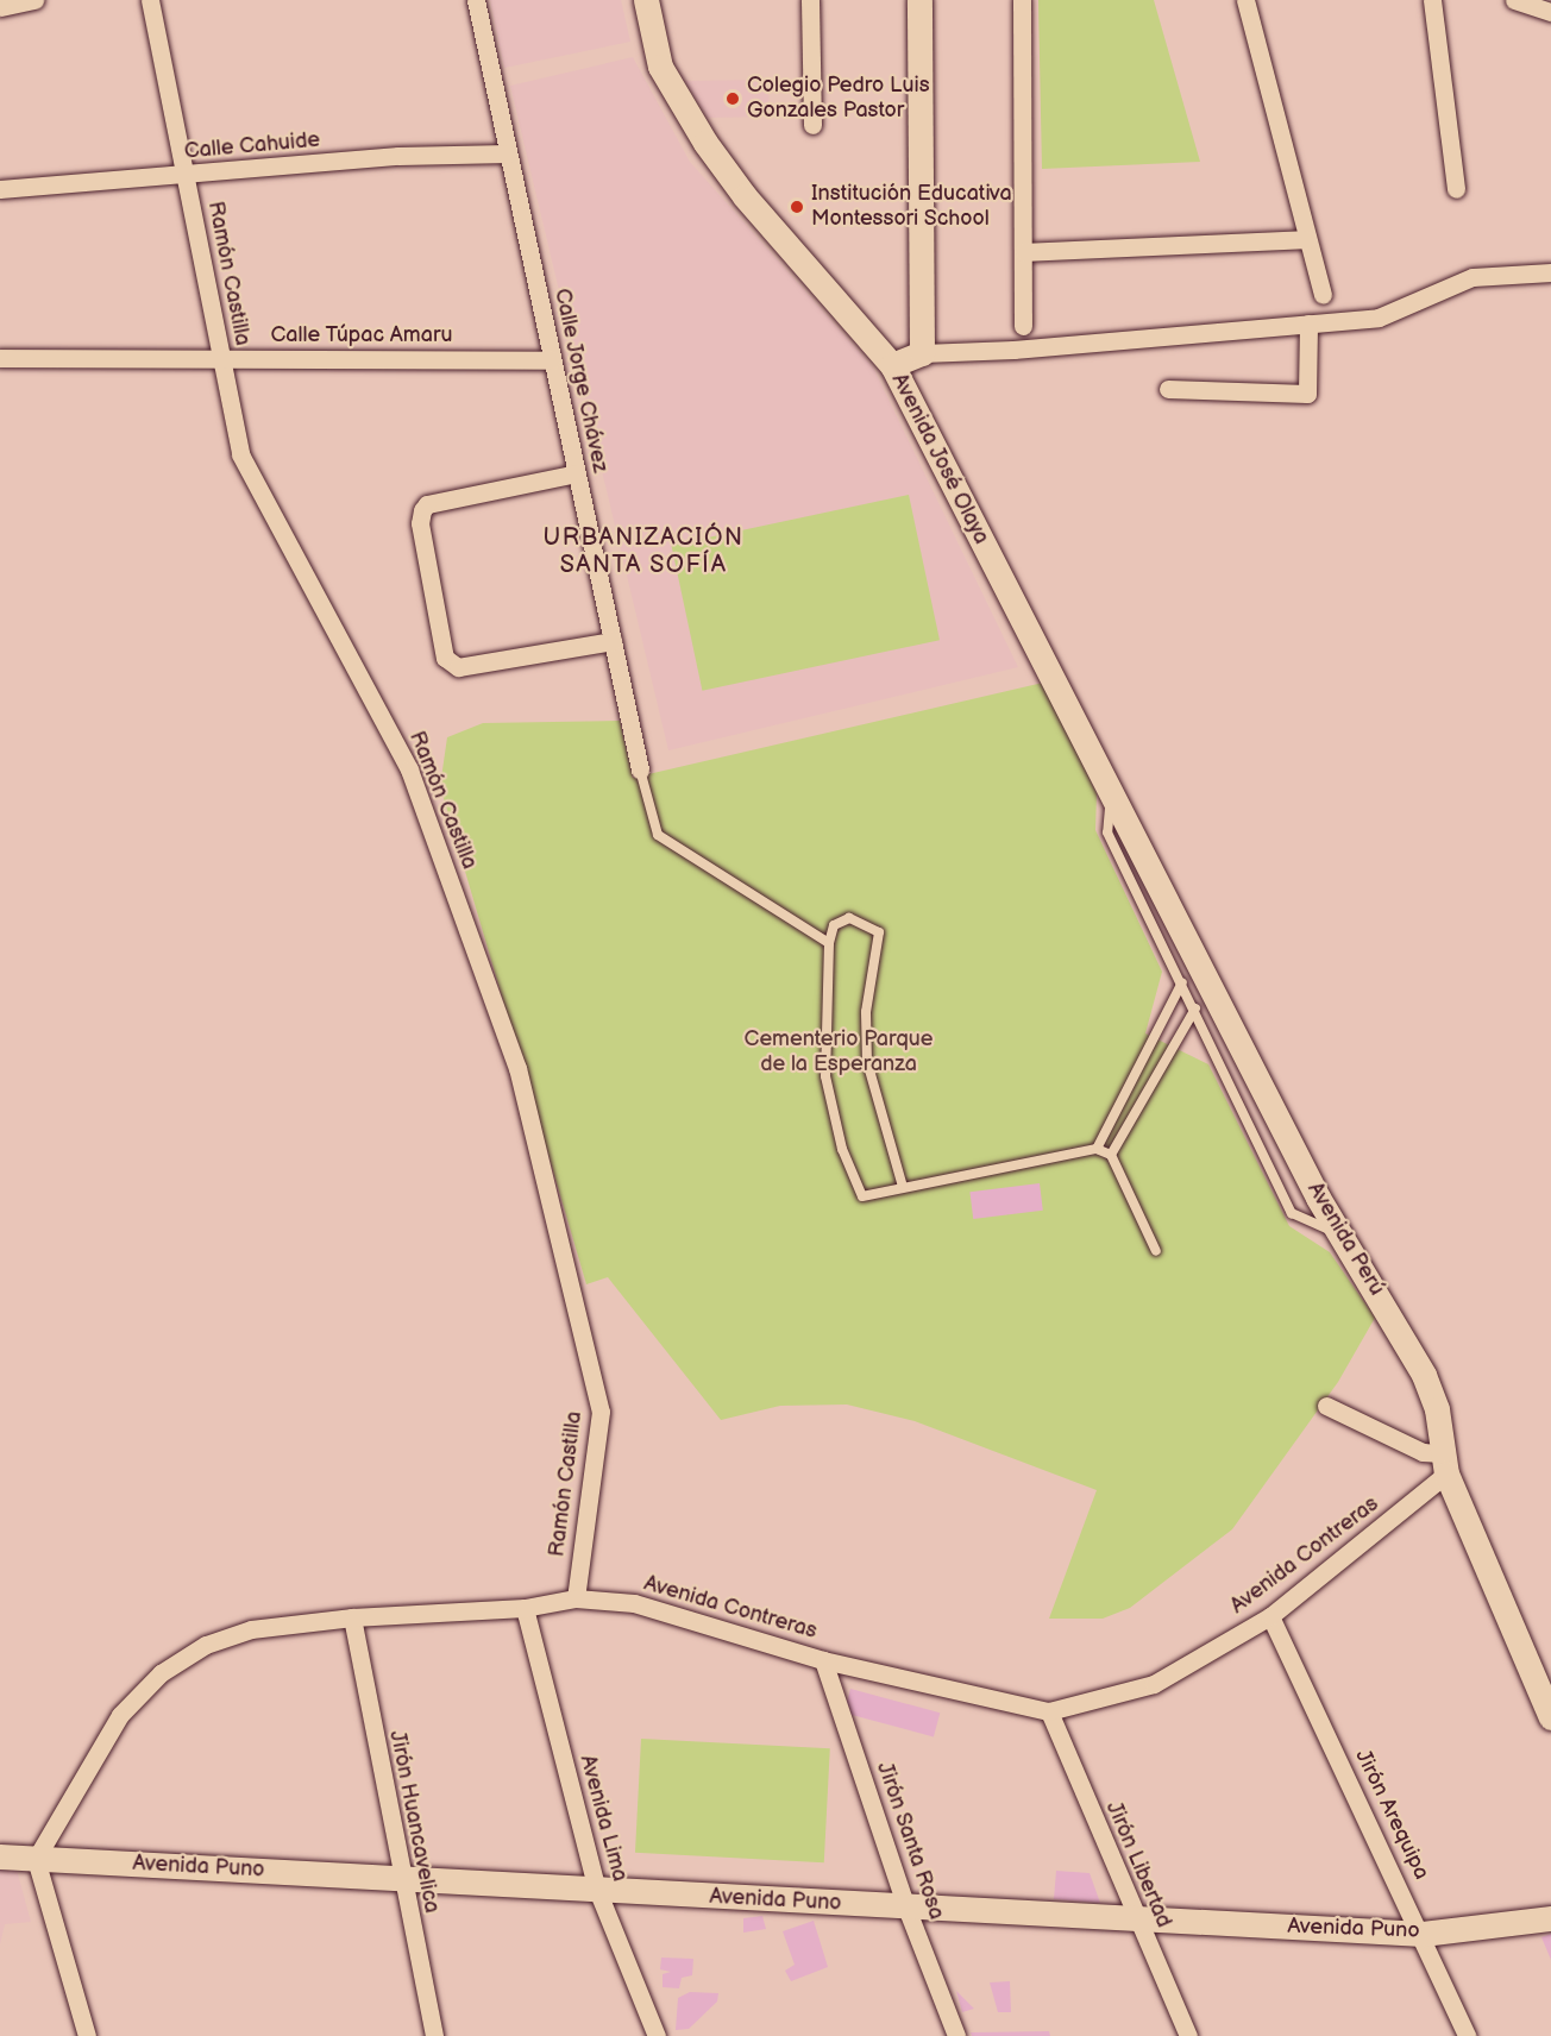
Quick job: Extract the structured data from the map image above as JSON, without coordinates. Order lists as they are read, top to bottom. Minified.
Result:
{"streets":{"street":["Calle Cahuide","Ramón Castilla","Calle Túpac Amaru","Calle Jorge Chávez","Avenida José Olaya","Avenida Perú","Avenida Contreras","Jirón Arequipa","Avenida Lima","Jirón Huancavelica","Jirón Santa Rosa","Jirón Libertad","Avenida Puno"]},"crossings":[["Calle Cahuide","Ramón Castilla"],["Calle Cahuide","Calle Jorge Chávez"],["Ramón Castilla","Calle Túpac Amaru"],["Ramón Castilla","Avenida Contreras"],["Calle Túpac Amaru","Calle Jorge Chávez"],["Avenida José Olaya","Avenida Perú"],["Avenida Perú","Avenida Contreras"],["Avenida Contreras","Jirón Arequipa"],["Avenida Contreras","Avenida Lima"],["Avenida Contreras","Jirón Huancavelica"],["Avenida Contreras","Jirón Santa Rosa"],["Avenida Contreras","Jirón Libertad"],["Avenida Contreras","Avenida Puno"],["Jirón Arequipa","Avenida Puno"],["Avenida Lima","Avenida Puno"],["Jirón Huancavelica","Avenida Puno"],["Jirón Santa Rosa","Avenida Puno"],["Jirón Libertad","Avenida Puno"]],"districts":["URBANIZACIÓN SANTA SOFÍA"],"parks":["Cementerio Parque de la Esperanza"],"places":["Colegio Pedro Luis Gonzales Pastor","Institución Educativa Montessori School"]}
